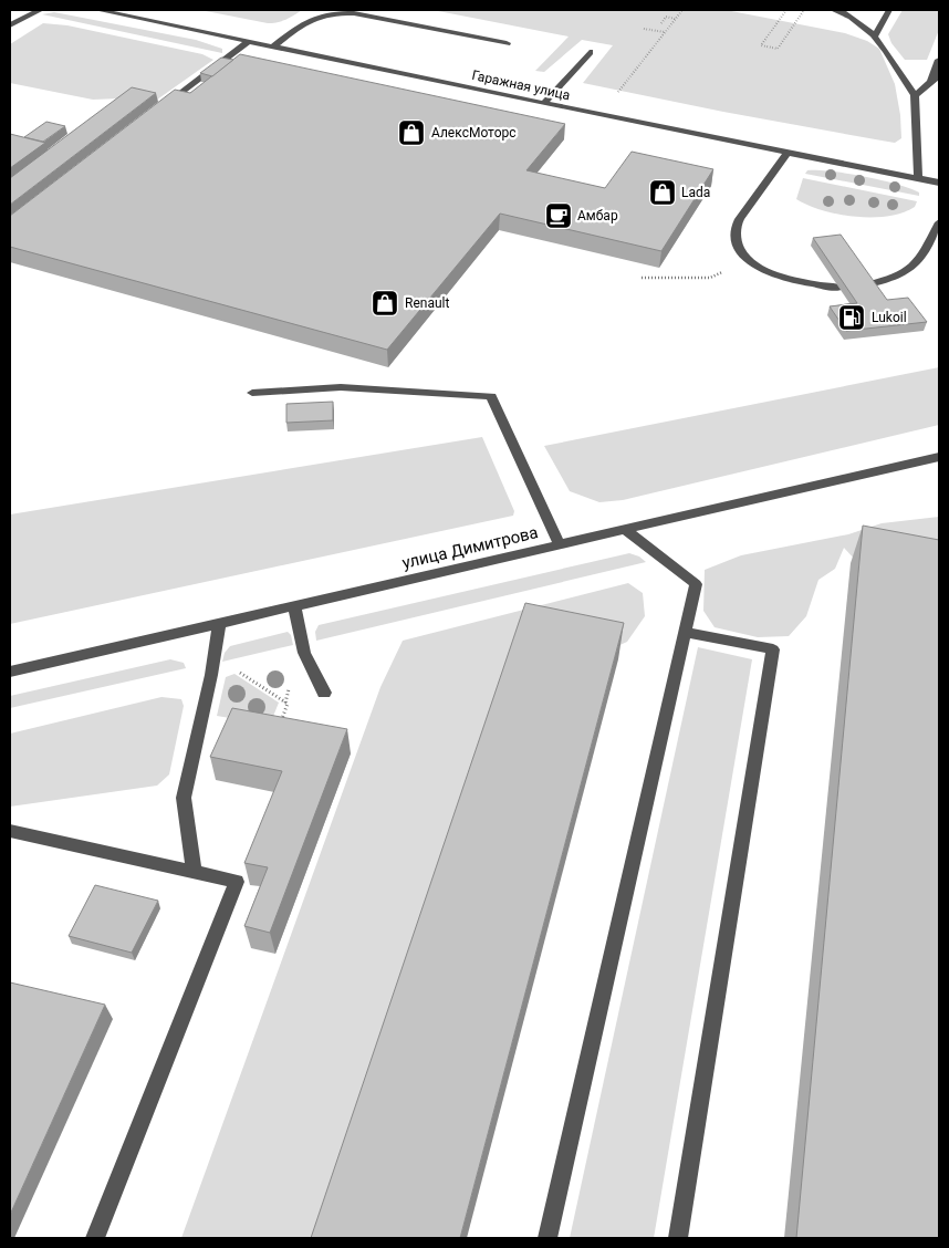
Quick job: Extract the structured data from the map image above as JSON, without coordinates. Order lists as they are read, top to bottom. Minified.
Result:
{"streets":{"street":["Гаражная улица","улица Димитрова"]},"places":{"shop":["АлексМоторс","Lada","Renault"],"cafe":["Амбар"],"fuel station":["Lukoil"]}}
